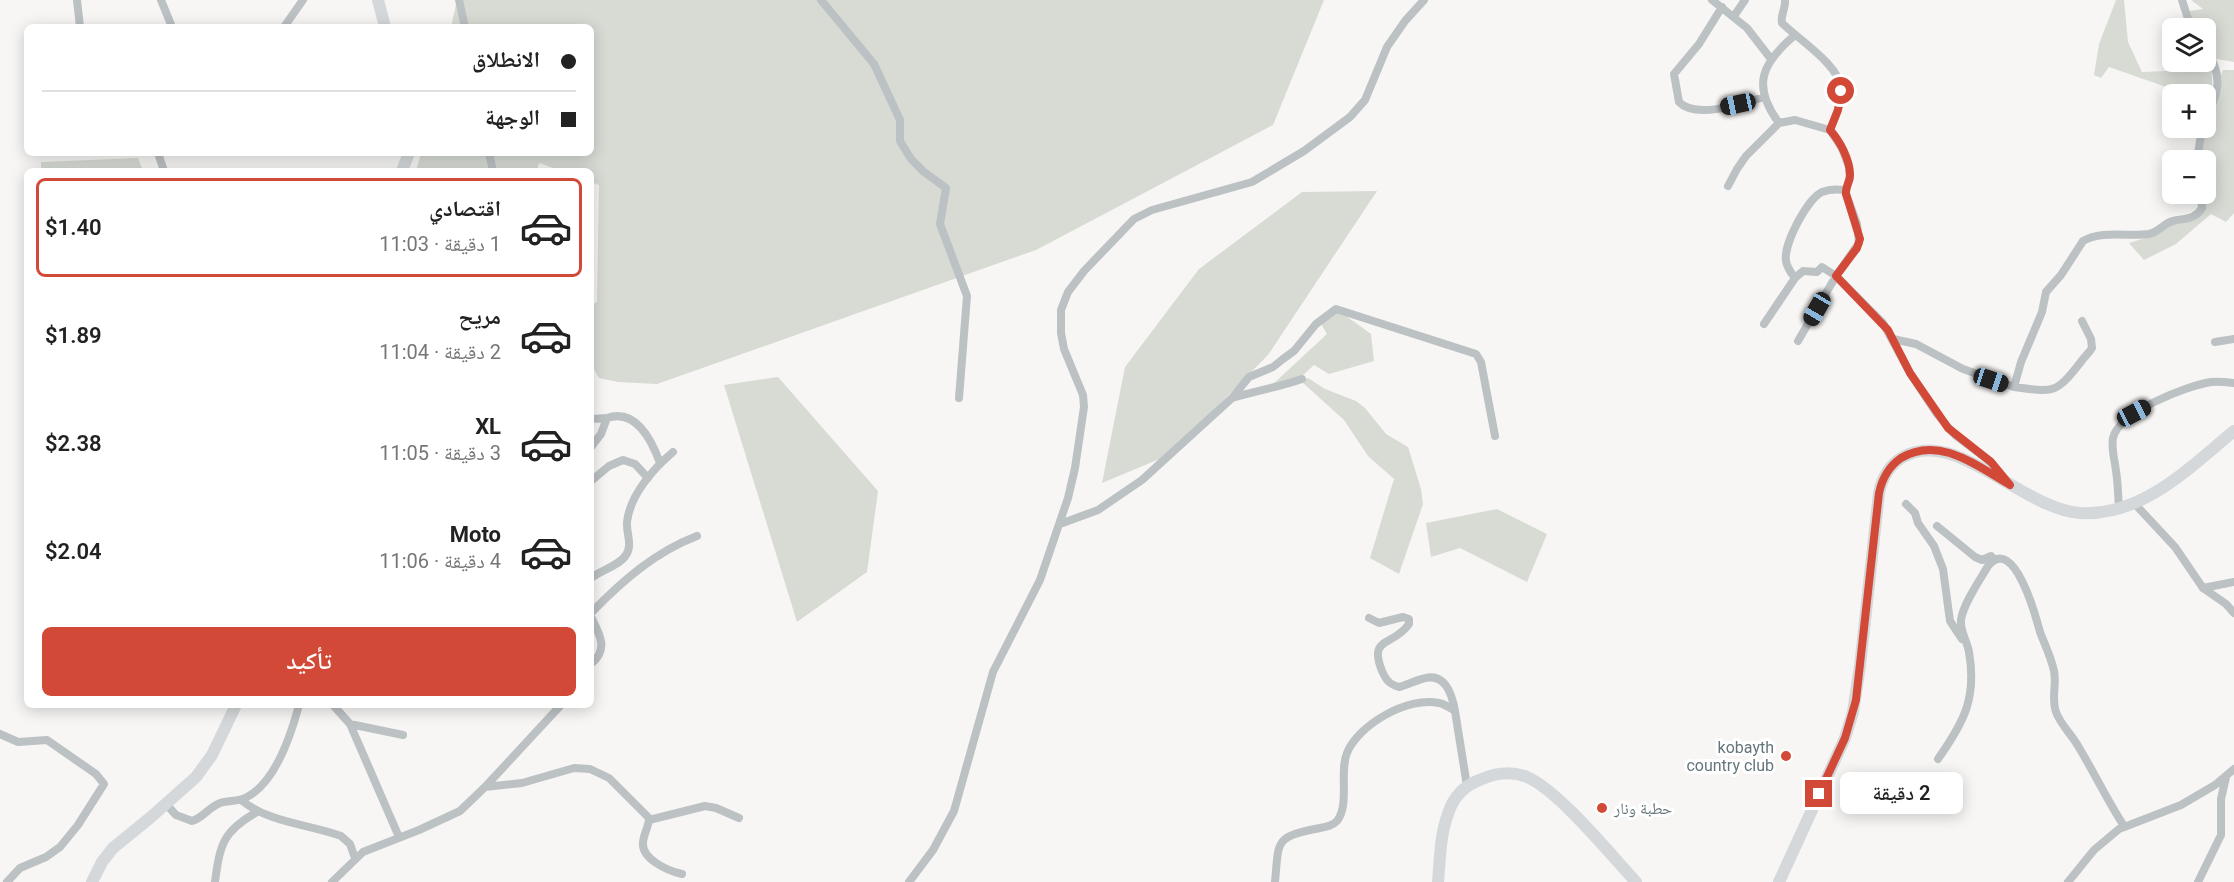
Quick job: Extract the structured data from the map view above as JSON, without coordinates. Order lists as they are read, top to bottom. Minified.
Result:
{"places":["kobayth country club","حطبة ونار"],"page":{"map_buttons":["+","−"],"banner":["الانطلاق","الوجهة"],"list":[{"name":"اقتصادي","note":"1 دقيقة · 11:03","value":"$1.40"},{"name":"مريح","note":"2 دقيقة · 11:04","value":"$1.89"},{"name":"XL","note":"3 دقيقة · 11:05","value":"$2.38"},{"name":"Moto","note":"4 دقيقة · 11:06","value":"$2.04"}],"buttons":"تأكيد","bubble":"2 دقيقة"}}
